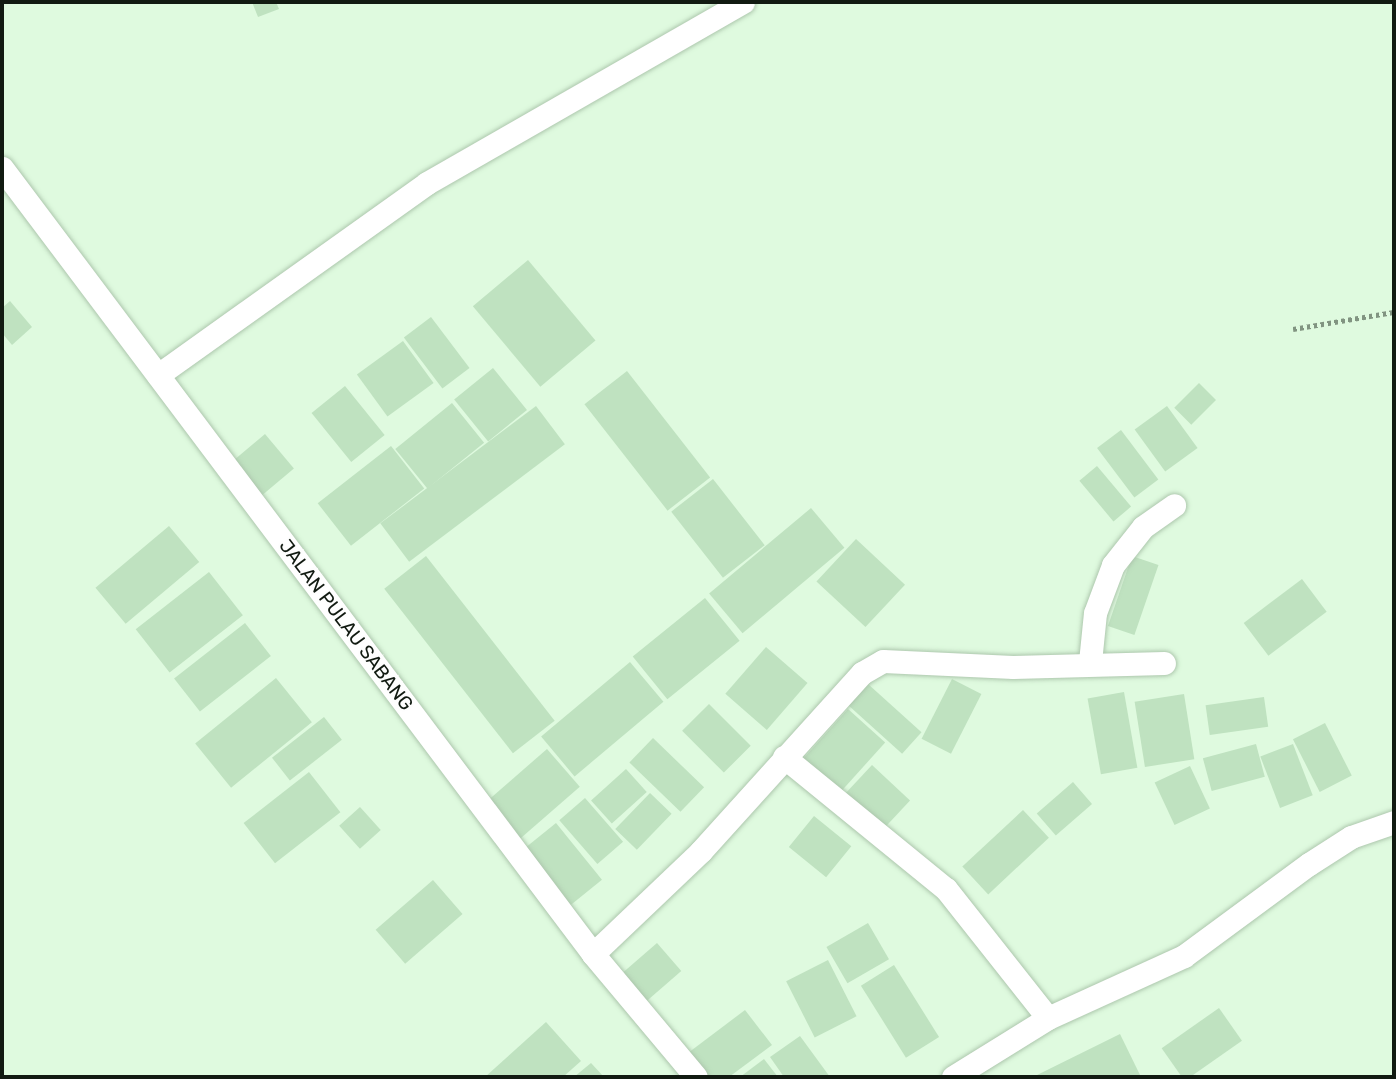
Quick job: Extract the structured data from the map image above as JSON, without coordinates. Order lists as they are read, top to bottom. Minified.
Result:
{"streets":{"street":["JALAN PULAU SABANG"]}}
